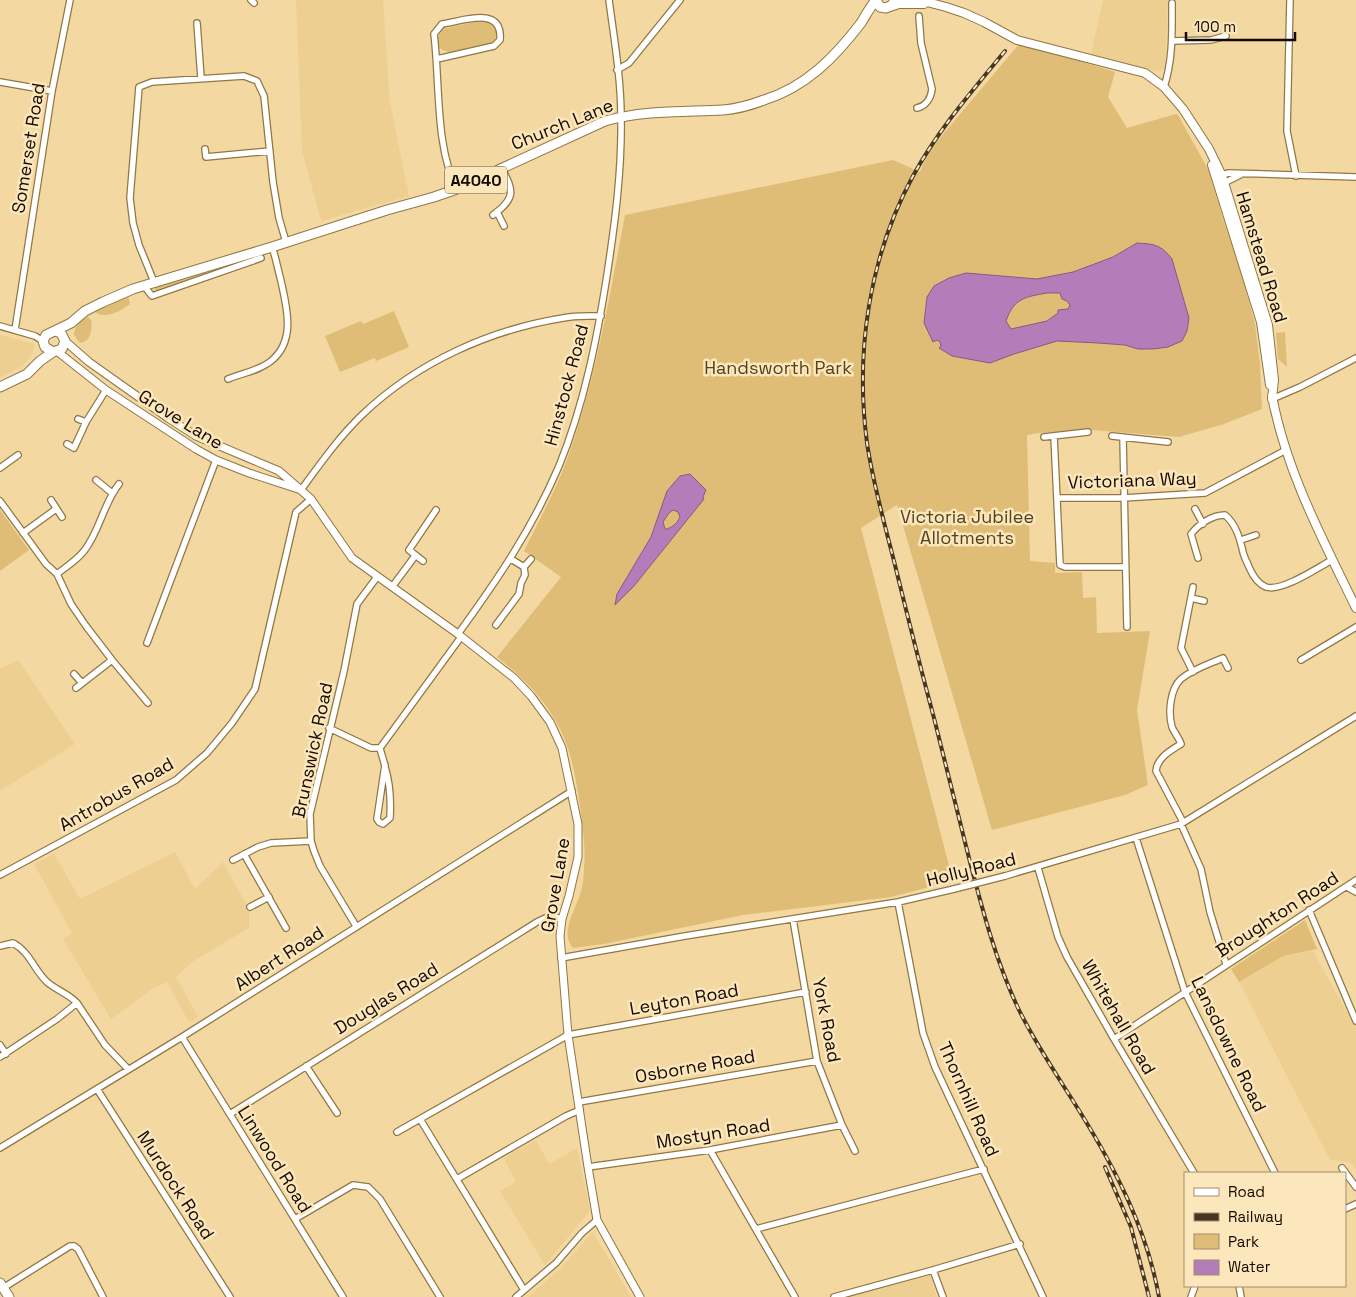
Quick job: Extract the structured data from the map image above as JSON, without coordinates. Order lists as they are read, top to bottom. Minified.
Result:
{"streets":{"main road":["Church Lane","A4040","Hamstead Road"],"street":["Somerset Road","Hinstock Road","Grove Lane","Victoriana Way","Brunswick Road","Antrobus Road","Holly Road","Broughton Road","Albert Road","Douglas Road","Leyton Road","Whitehall Road","York Road","Lansdowne Road","Osborne Road","Thornhill Road","Mostyn Road","Linwood Road","Murdock Road"]},"crossings":[["Church Lane","Hamstead Road"],["Church Lane","Hinstock Road"],["Church Lane","Grove Lane"],["Hamstead Road","Victoriana Way"],["Hinstock Road","Grove Lane"],["Grove Lane","Brunswick Road"],["Grove Lane","Antrobus Road"],["Grove Lane","Holly Road"],["Grove Lane","Albert Road"],["Grove Lane","Douglas Road"],["Grove Lane","Leyton Road"],["Grove Lane","Osborne Road"],["Grove Lane","Mostyn Road"],["Brunswick Road","Albert Road"],["Holly Road","Whitehall Road"],["Holly Road","York Road"],["Holly Road","Lansdowne Road"],["Holly Road","Thornhill Road"],["Broughton Road","Whitehall Road"],["Broughton Road","Lansdowne Road"],["Albert Road","Linwood Road"],["Albert Road","Murdock Road"],["Douglas Road","Linwood Road"],["Leyton Road","York Road"],["York Road","Osborne Road"],["York Road","Mostyn Road"]],"parks":["Handsworth Park","Victoria Jubilee Allotments"],"legend":["Road","Railway","Park","Water"],"scale_bar":"100 m"}
